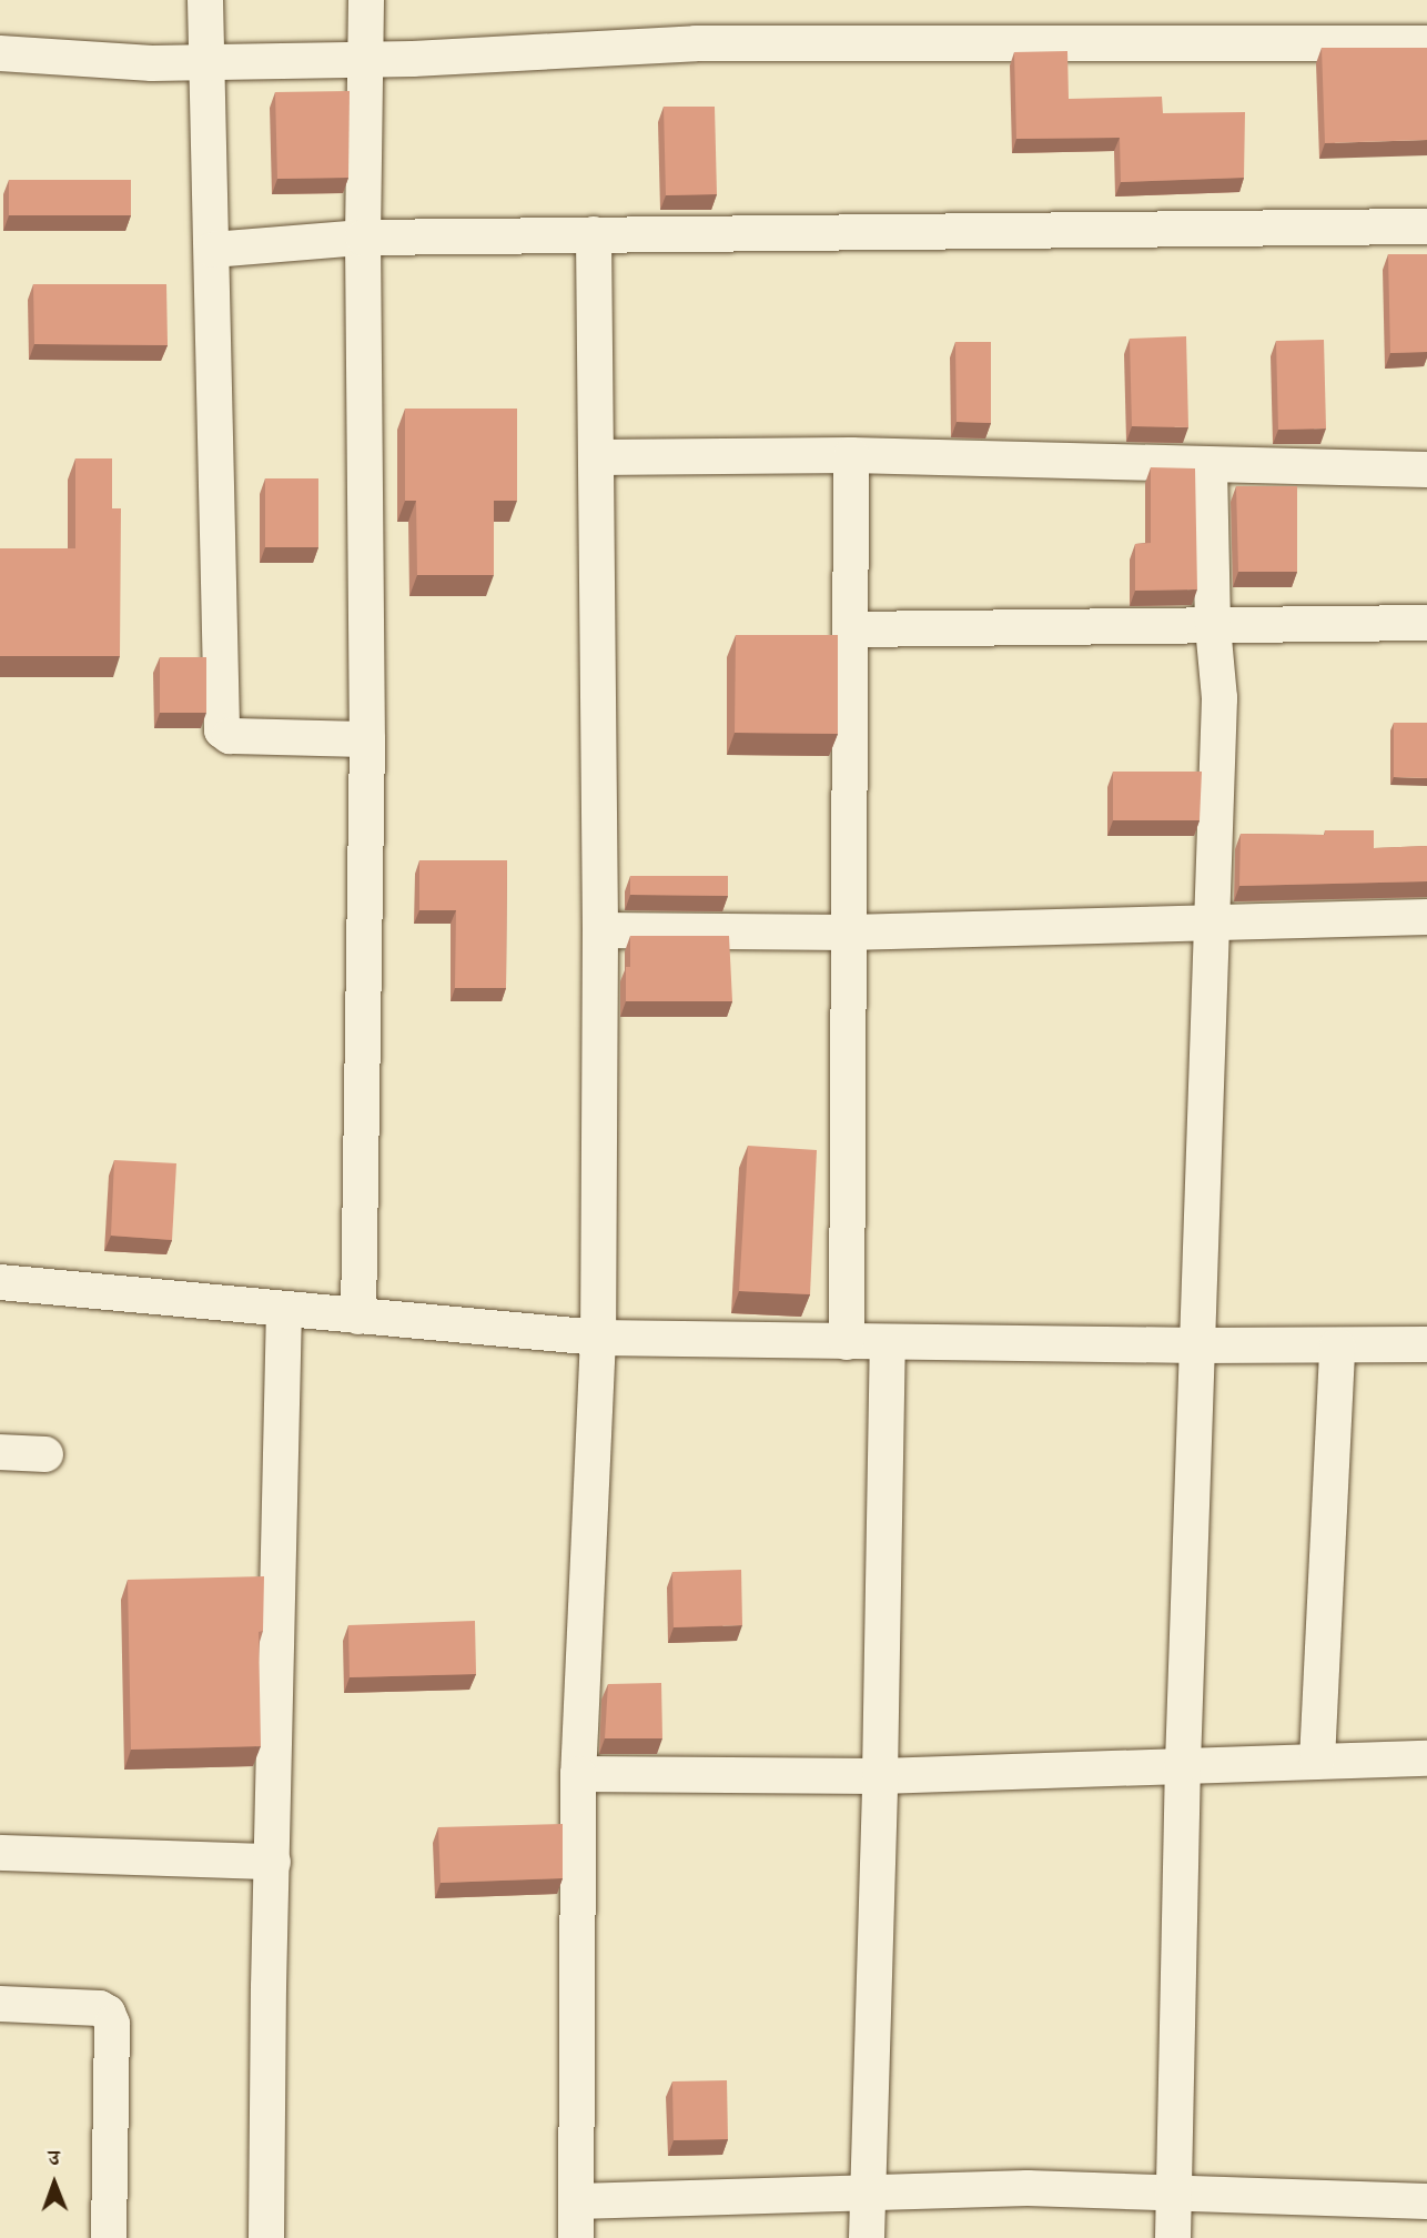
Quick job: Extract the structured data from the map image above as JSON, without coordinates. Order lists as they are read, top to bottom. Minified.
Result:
{"north":"top"}
